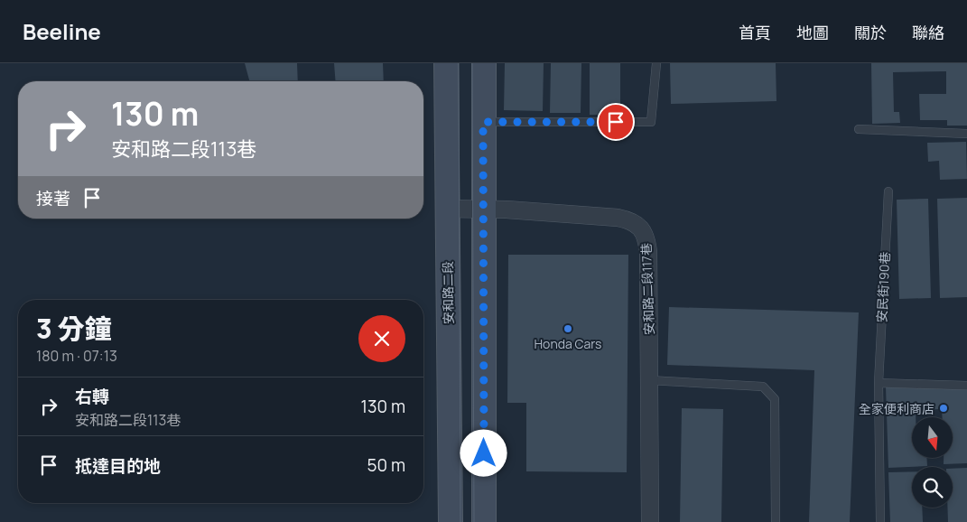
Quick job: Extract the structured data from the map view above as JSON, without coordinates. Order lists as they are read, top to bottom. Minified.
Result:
{"streets":{"main road":["安和路二段"],"street":["安和路二段117巷"],"lane":["安民街190巷"]},"crossings":[["安和路二段117巷","安和路二段"]],"places":["Honda Cars","全家便利商店"],"north":"bottom","page":{"header":"Beeline","nav":["首頁","地圖","關於","聯絡"],"turn":["130 m","安和路二段113巷"],"then":"接著","heading":["3 分鐘","180 m · 07:13"],"list":[{"name":"右轉","note":"安和路二段113巷","value":"130 m"},{"name":"抵達目的地","value":"50 m"}]}}
